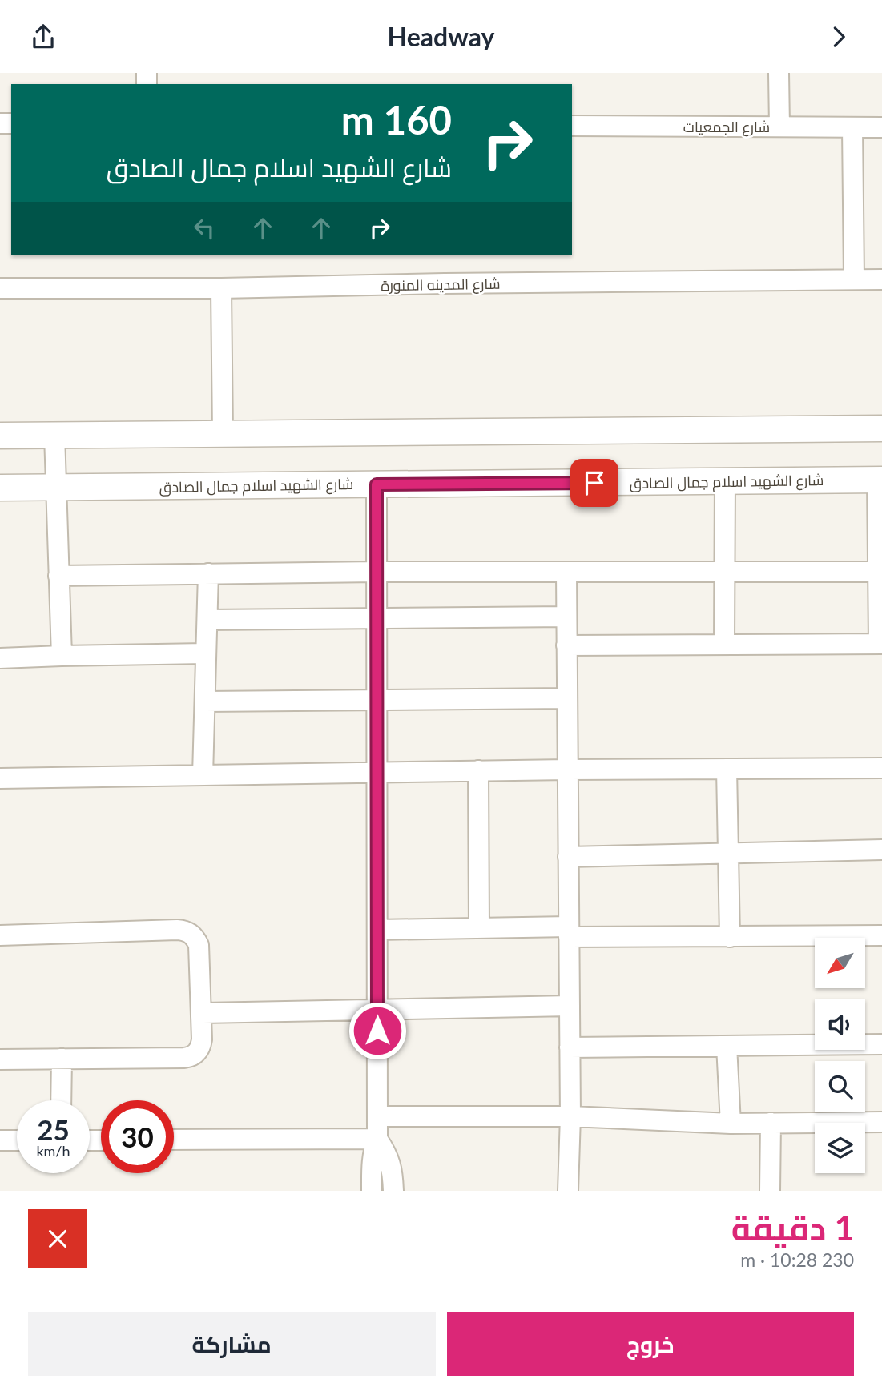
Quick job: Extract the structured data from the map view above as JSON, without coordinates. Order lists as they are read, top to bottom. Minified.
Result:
{"streets":{"street":["شارع الجمعيات","شارع المدينه المنورة","شارع الشهيد اسلام جمال الصادق"]},"north":"bottom left","page":{"header":"Headway","turn":["160 m","شارع الشهيد اسلام جمال الصادق"],"speed":"25 km/h","limit":"30","heading":["1 دقيقة","230 m · 10:28"],"buttons":["خروج","مشاركة"]}}
